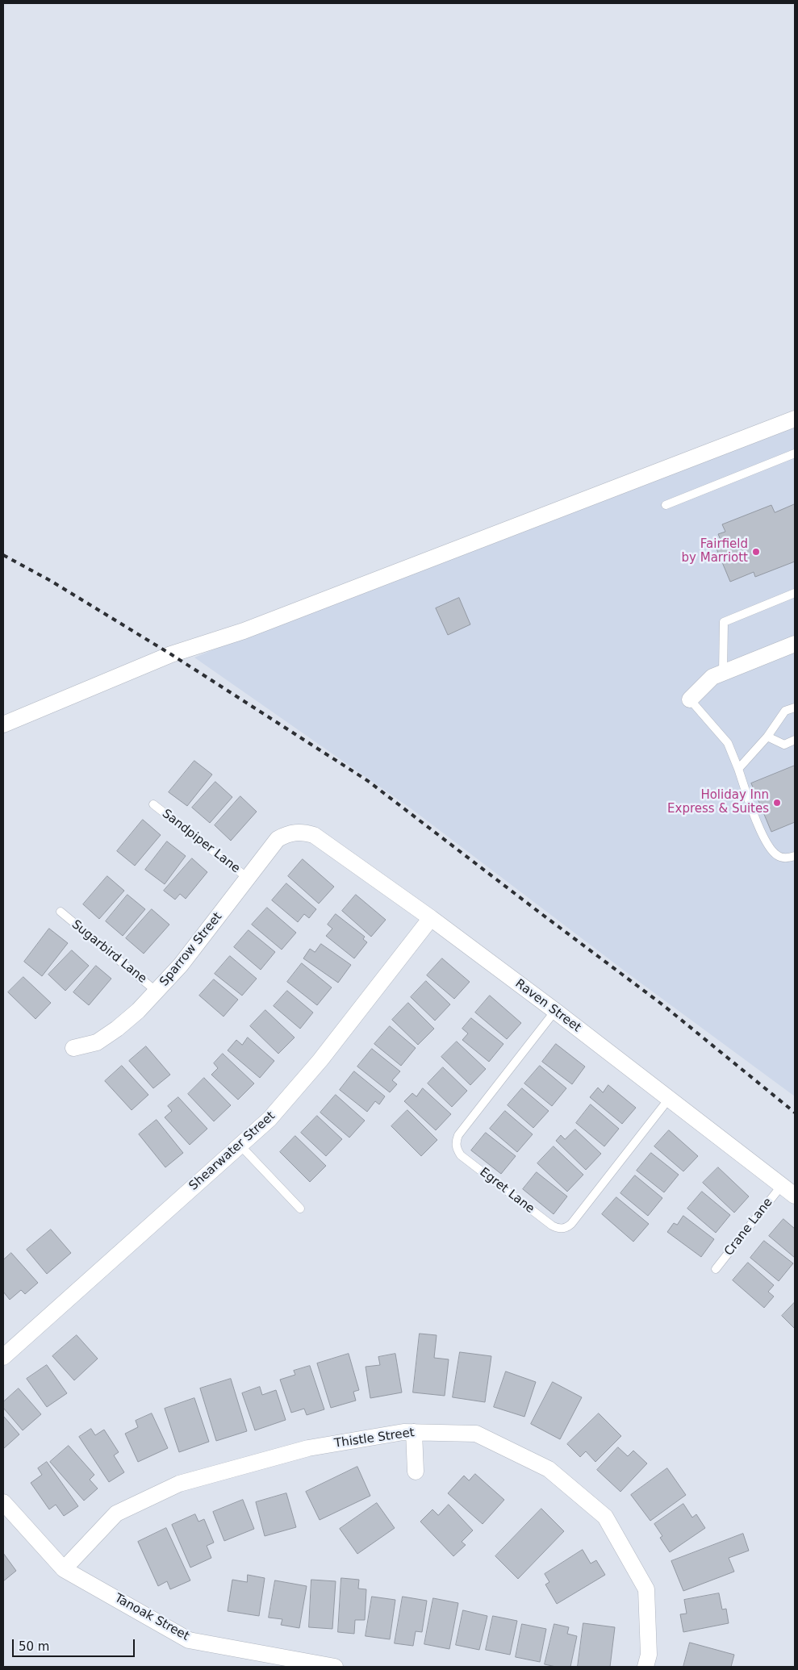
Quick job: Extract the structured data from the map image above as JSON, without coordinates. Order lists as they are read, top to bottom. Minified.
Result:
{"streets":{"street":["Sparrow Street","Raven Street","Shearwater Street","Thistle Street","Tanoak Street"],"lane":["Sandpiper Lane","Sugarbird Lane","Egret Lane","Crane Lane"]},"crossings":[["Sandpiper Lane","Sparrow Street"],["Sparrow Street","Sugarbird Lane"],["Sparrow Street","Raven Street"],["Raven Street","Shearwater Street"],["Raven Street","Egret Lane"],["Raven Street","Crane Lane"],["Thistle Street","Tanoak Street"]],"places":["Fairfield by Marriott","Holiday Inn Express & Suites"],"scale_bar":"50 m"}
